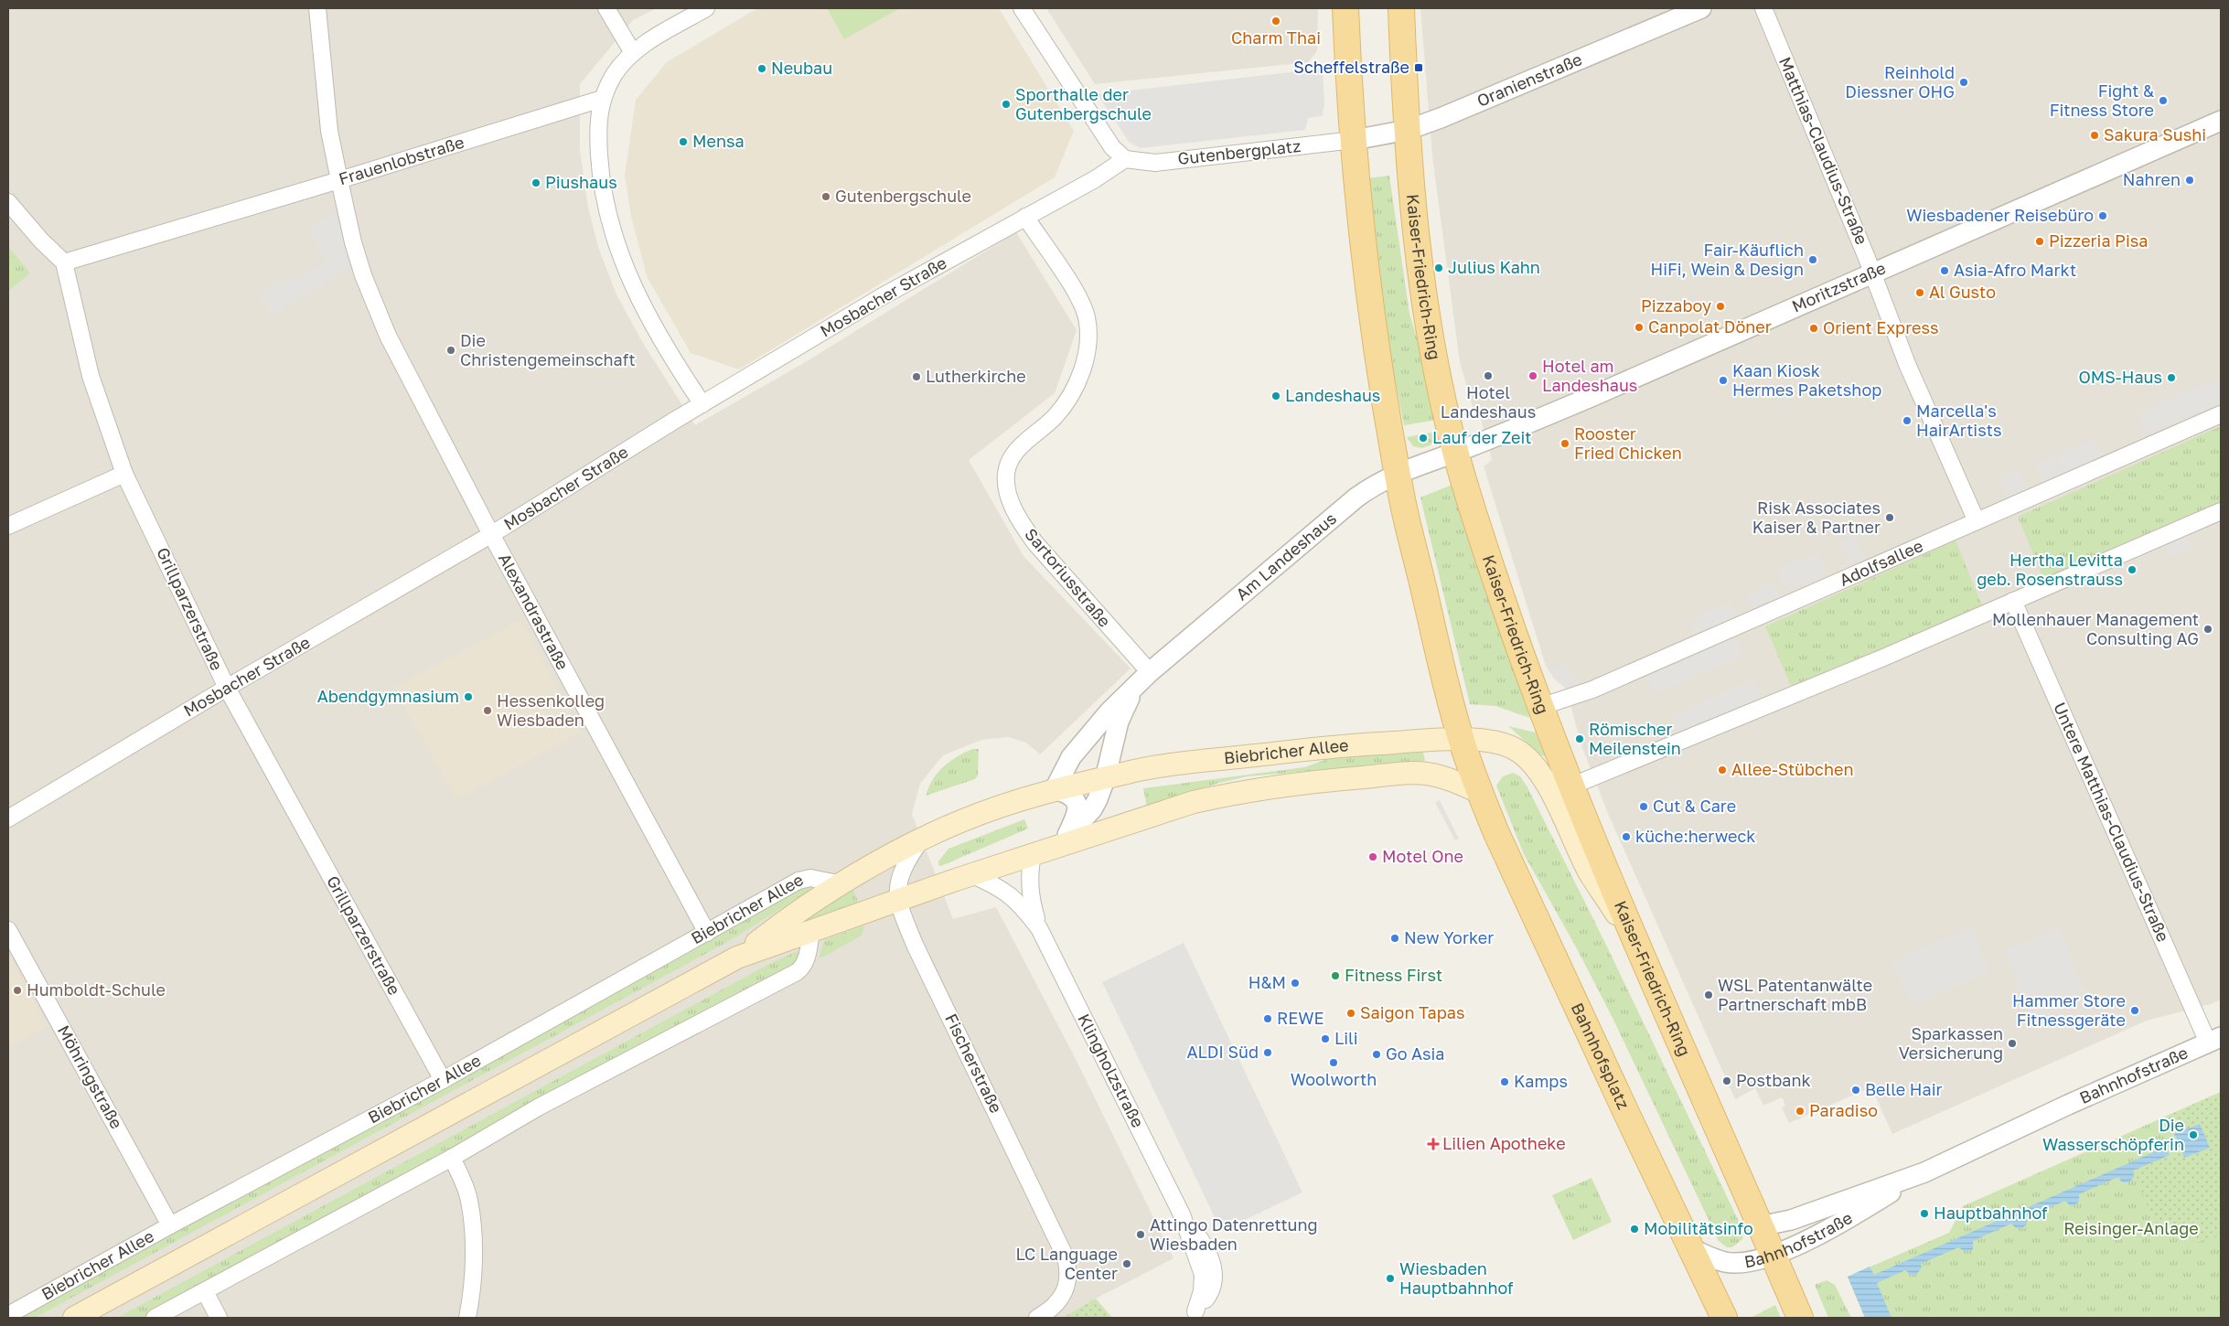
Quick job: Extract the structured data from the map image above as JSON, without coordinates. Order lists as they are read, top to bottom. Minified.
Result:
{"streets":{"main road":["Kaiser-Friedrich-Ring","Biebricher Allee","Bahnhofsplatz"],"street":["Oranienstraße","Matthias-Claudius-Straße","Gutenbergplatz","Frauenlobstraße","Moritzstraße","Mosbacher Straße","Am Landeshaus","Adolfsallee","Sartoriusstraße","Grillparzerstraße","Alexandrastraße","Untere Matthias-Claudius-Straße","Fischerstraße","Klingholzstraße","Bahnhofstraße","Möhringstraße"]},"crossings":[["Oranienstraße","Gutenbergplatz"],["Oranienstraße","Kaiser-Friedrich-Ring"],["Matthias-Claudius-Straße","Moritzstraße"],["Matthias-Claudius-Straße","Adolfsallee"],["Gutenbergplatz","Mosbacher Straße"],["Frauenlobstraße","Grillparzerstraße"],["Frauenlobstraße","Alexandrastraße"],["Kaiser-Friedrich-Ring","Moritzstraße"],["Kaiser-Friedrich-Ring","Am Landeshaus"],["Kaiser-Friedrich-Ring","Adolfsallee"],["Kaiser-Friedrich-Ring","Biebricher Allee"],["Kaiser-Friedrich-Ring","Bahnhofstraße"],["Moritzstraße","Am Landeshaus"],["Mosbacher Straße","Sartoriusstraße"],["Mosbacher Straße","Grillparzerstraße"],["Mosbacher Straße","Alexandrastraße"],["Am Landeshaus","Sartoriusstraße"],["Am Landeshaus","Biebricher Allee"],["Grillparzerstraße","Biebricher Allee"],["Alexandrastraße","Biebricher Allee"],["Biebricher Allee","Bahnhofsplatz"],["Biebricher Allee","Fischerstraße"],["Biebricher Allee","Klingholzstraße"],["Biebricher Allee","Möhringstraße"],["Untere Matthias-Claudius-Straße","Bahnhofstraße"],["Bahnhofsplatz","Bahnhofstraße"]],"parks":["Reisinger-Anlage"],"places":{"other":["Charm Thai","Neubau","Reinhold Diessner OHG","Fight & Fitness Store","Sporthalle der Gutenbergschule","Sakura Sushi","Mensa","Nahren","Piushaus","Gutenbergschule","Wiesbadener Reisebüro","Pizzeria Pisa","Fair-Käuflich HiFi, Wein & Design","Julius Kahn","Asia-Afro Markt","Al Gusto","Pizzaboy","Canpolat Döner","Orient Express","Die Christengemeinschaft","Hotel Landeshaus","Hotel am Landeshaus","Lutherkirche","OMS-Haus","Kaan Kiosk Hermes Paketshop","Landeshaus","Marcella's HairArtists","Lauf der Zeit","Rooster Fried Chicken","Risk Associates Kaiser & Partner","Hertha Levitta geb. Rosenstrauss","Mollenhauer Management Consulting AG","Abendgymnasium","Hessenkolleg Wiesbaden","Römischer Meilenstein","Allee-Stübchen","Cut & Care","küche:herweck","Motel One","New Yorker","Fitness First","H&M","Humboldt-Schule","WSL Patentanwälte Partnerschaft mbB","Hammer Store Fitnessgeräte","Saigon Tapas","REWE","Lili","Sparkassen Versicherung","ALDI Süd","Go Asia","Woolworth","Postbank","Kamps","Belle Hair","Paradiso","Die Wasserschöpferin","Hauptbahnhof","Mobilitätsinfo","Attingo Datenrettung Wiesbaden","LC Language Center","Wiesbaden Hauptbahnhof"],"transit":["Scheffelstraße"],"health":["Lilien Apotheke"]}}
